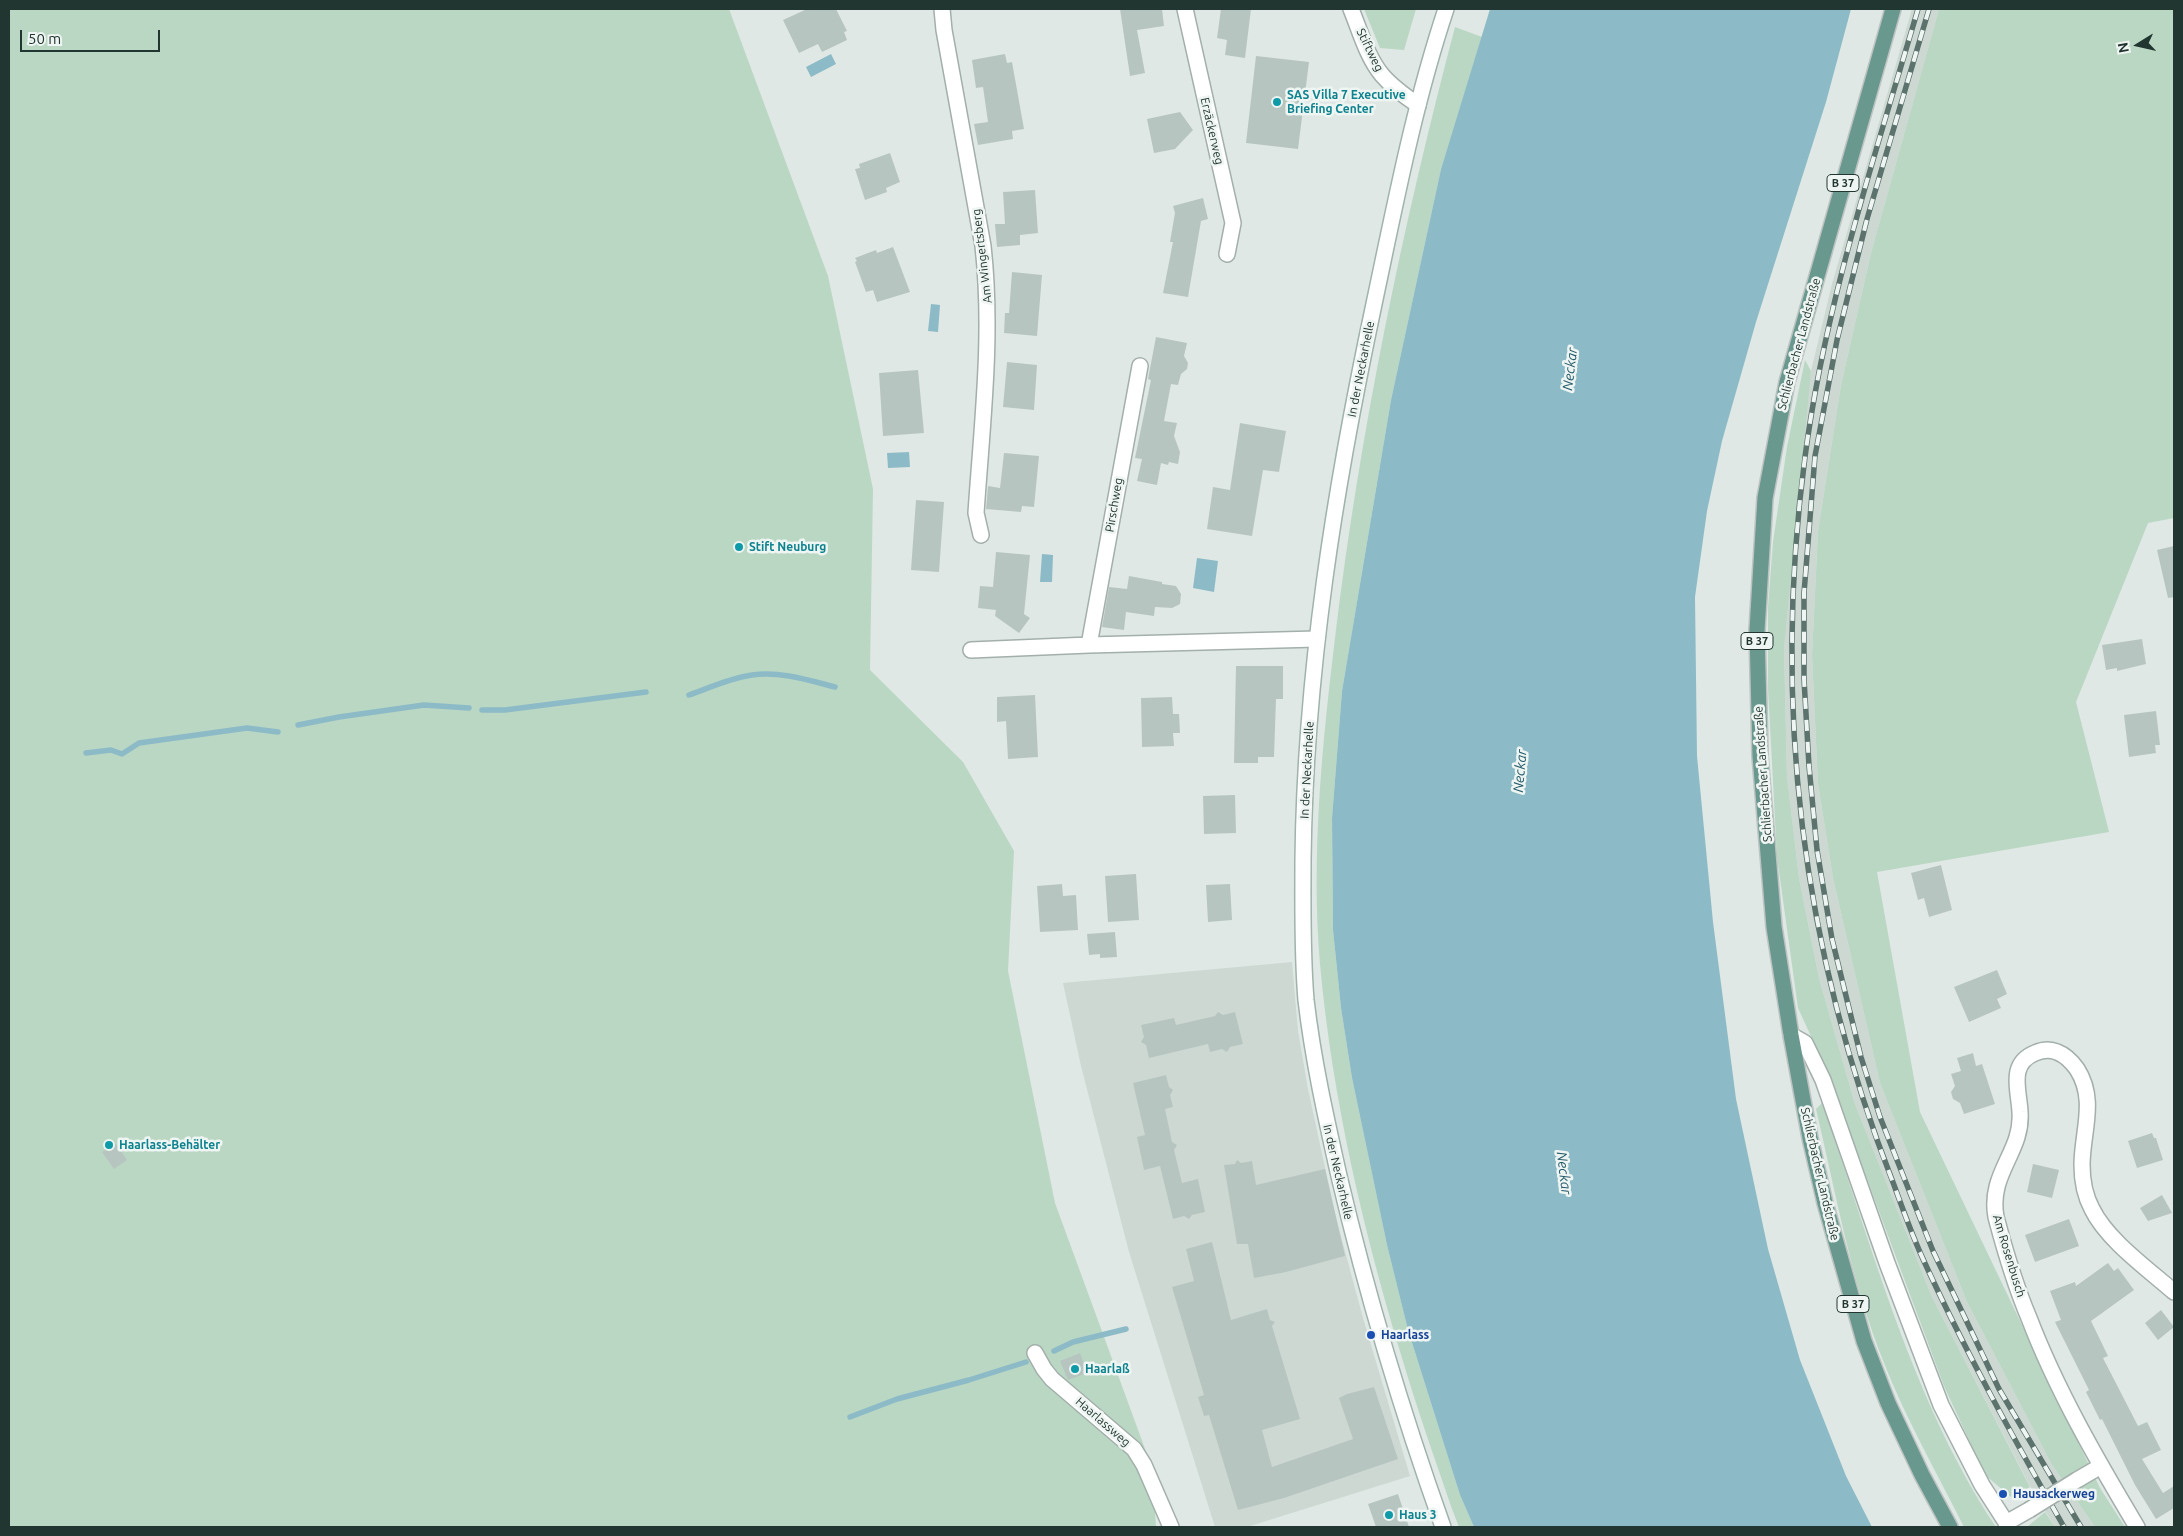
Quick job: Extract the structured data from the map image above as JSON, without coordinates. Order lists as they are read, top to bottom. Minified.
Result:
{"streets":{"main road":["B 37","Schlierbacher Landstraße"],"street":["Stiftweg","Erzäckerweg","Am Wingertsberg","In der Neckarhelle","Pirschweg","Am Rosenbusch","Haarlassweg"]},"crossings":[["Stiftweg","In der Neckarhelle"]],"water":["Neckar"],"places":["SAS Villa 7 Executive Briefing Center","Stift Neuburg","Haarlass-Behälter","Haarlass","Haarlaß","Hausackerweg","Haus 3"],"scale_bar":"50 m","north":"left"}
